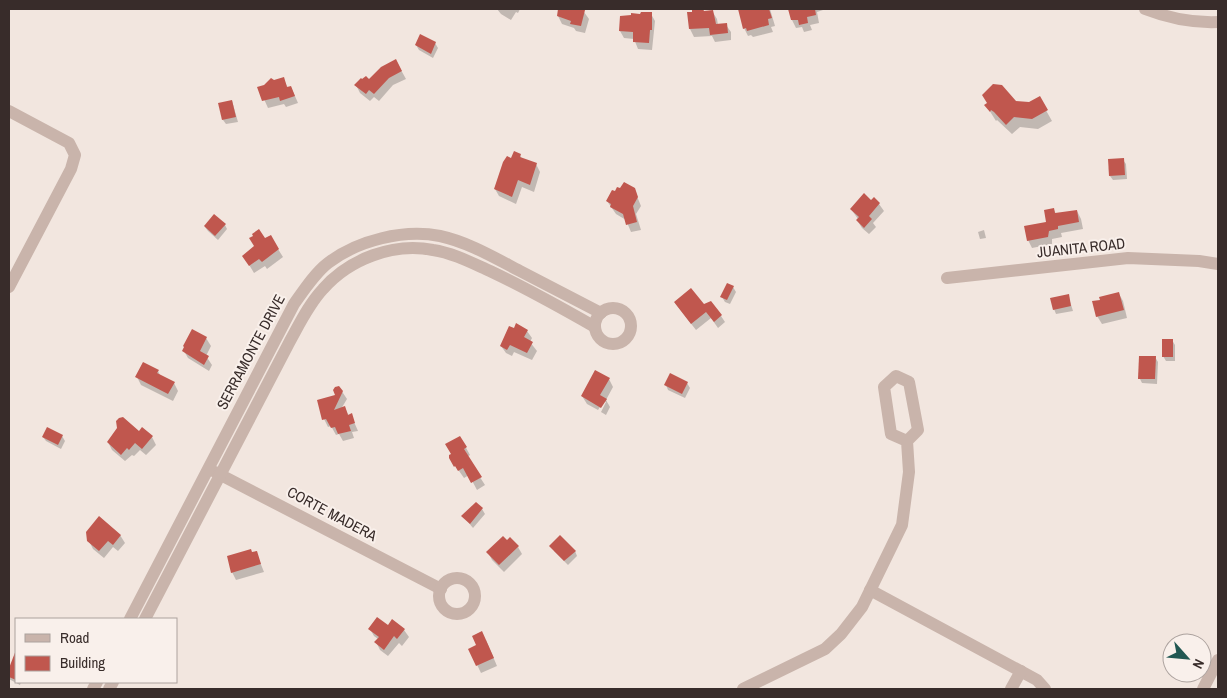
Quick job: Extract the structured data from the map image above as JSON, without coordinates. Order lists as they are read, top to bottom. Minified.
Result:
{"streets":{"street":["JUANITA ROAD","SERRAMONTE DRIVE","CORTE MADERA"]},"crossings":[["SERRAMONTE DRIVE","CORTE MADERA"]],"legend":["Road","Building"],"north":"bottom right"}
